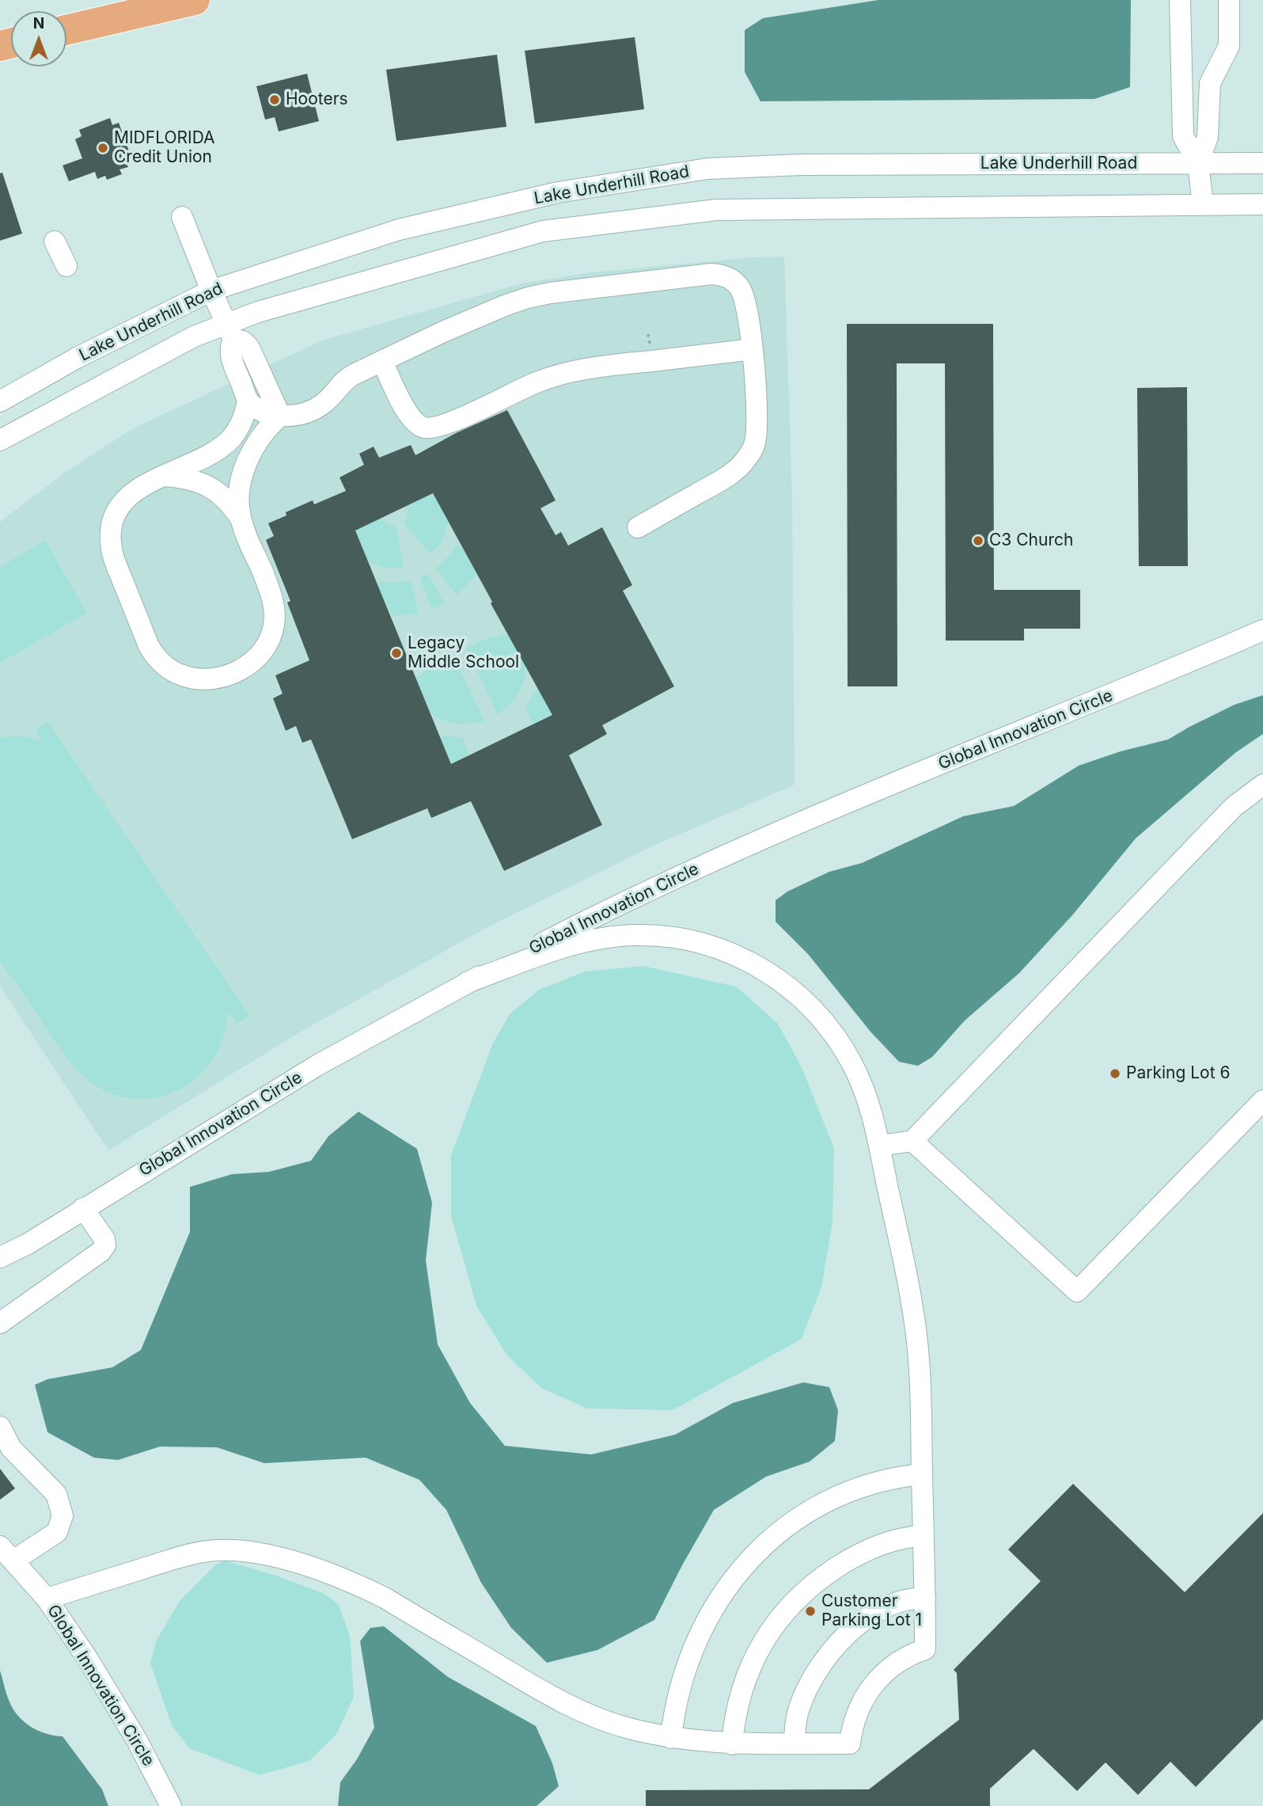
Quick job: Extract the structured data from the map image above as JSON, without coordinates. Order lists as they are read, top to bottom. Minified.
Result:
{"streets":{"street":["Lake Underhill Road","Global Innovation Circle"]},"places":["Hooters","MIDFLORIDA Credit Union","C3 Church","Legacy Middle School","Parking Lot 6","Customer Parking Lot 1"],"north":"top"}
